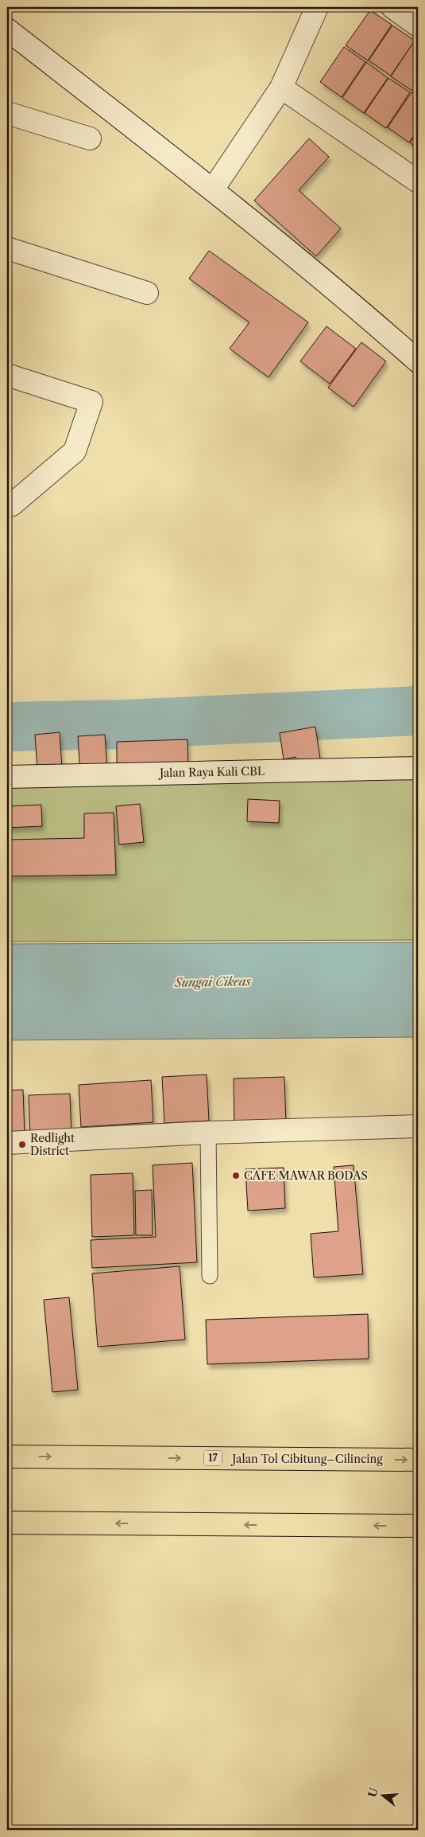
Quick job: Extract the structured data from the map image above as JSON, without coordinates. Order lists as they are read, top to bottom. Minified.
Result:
{"streets":{"highway":["17","Jalan Tol Cibitung–Cilincing"],"street":["Jalan Raya Kali CBL"]},"water":["Sungai Cikeas"],"places":["Redlight District","CAFE MAWAR BODAS"],"north":"left"}
